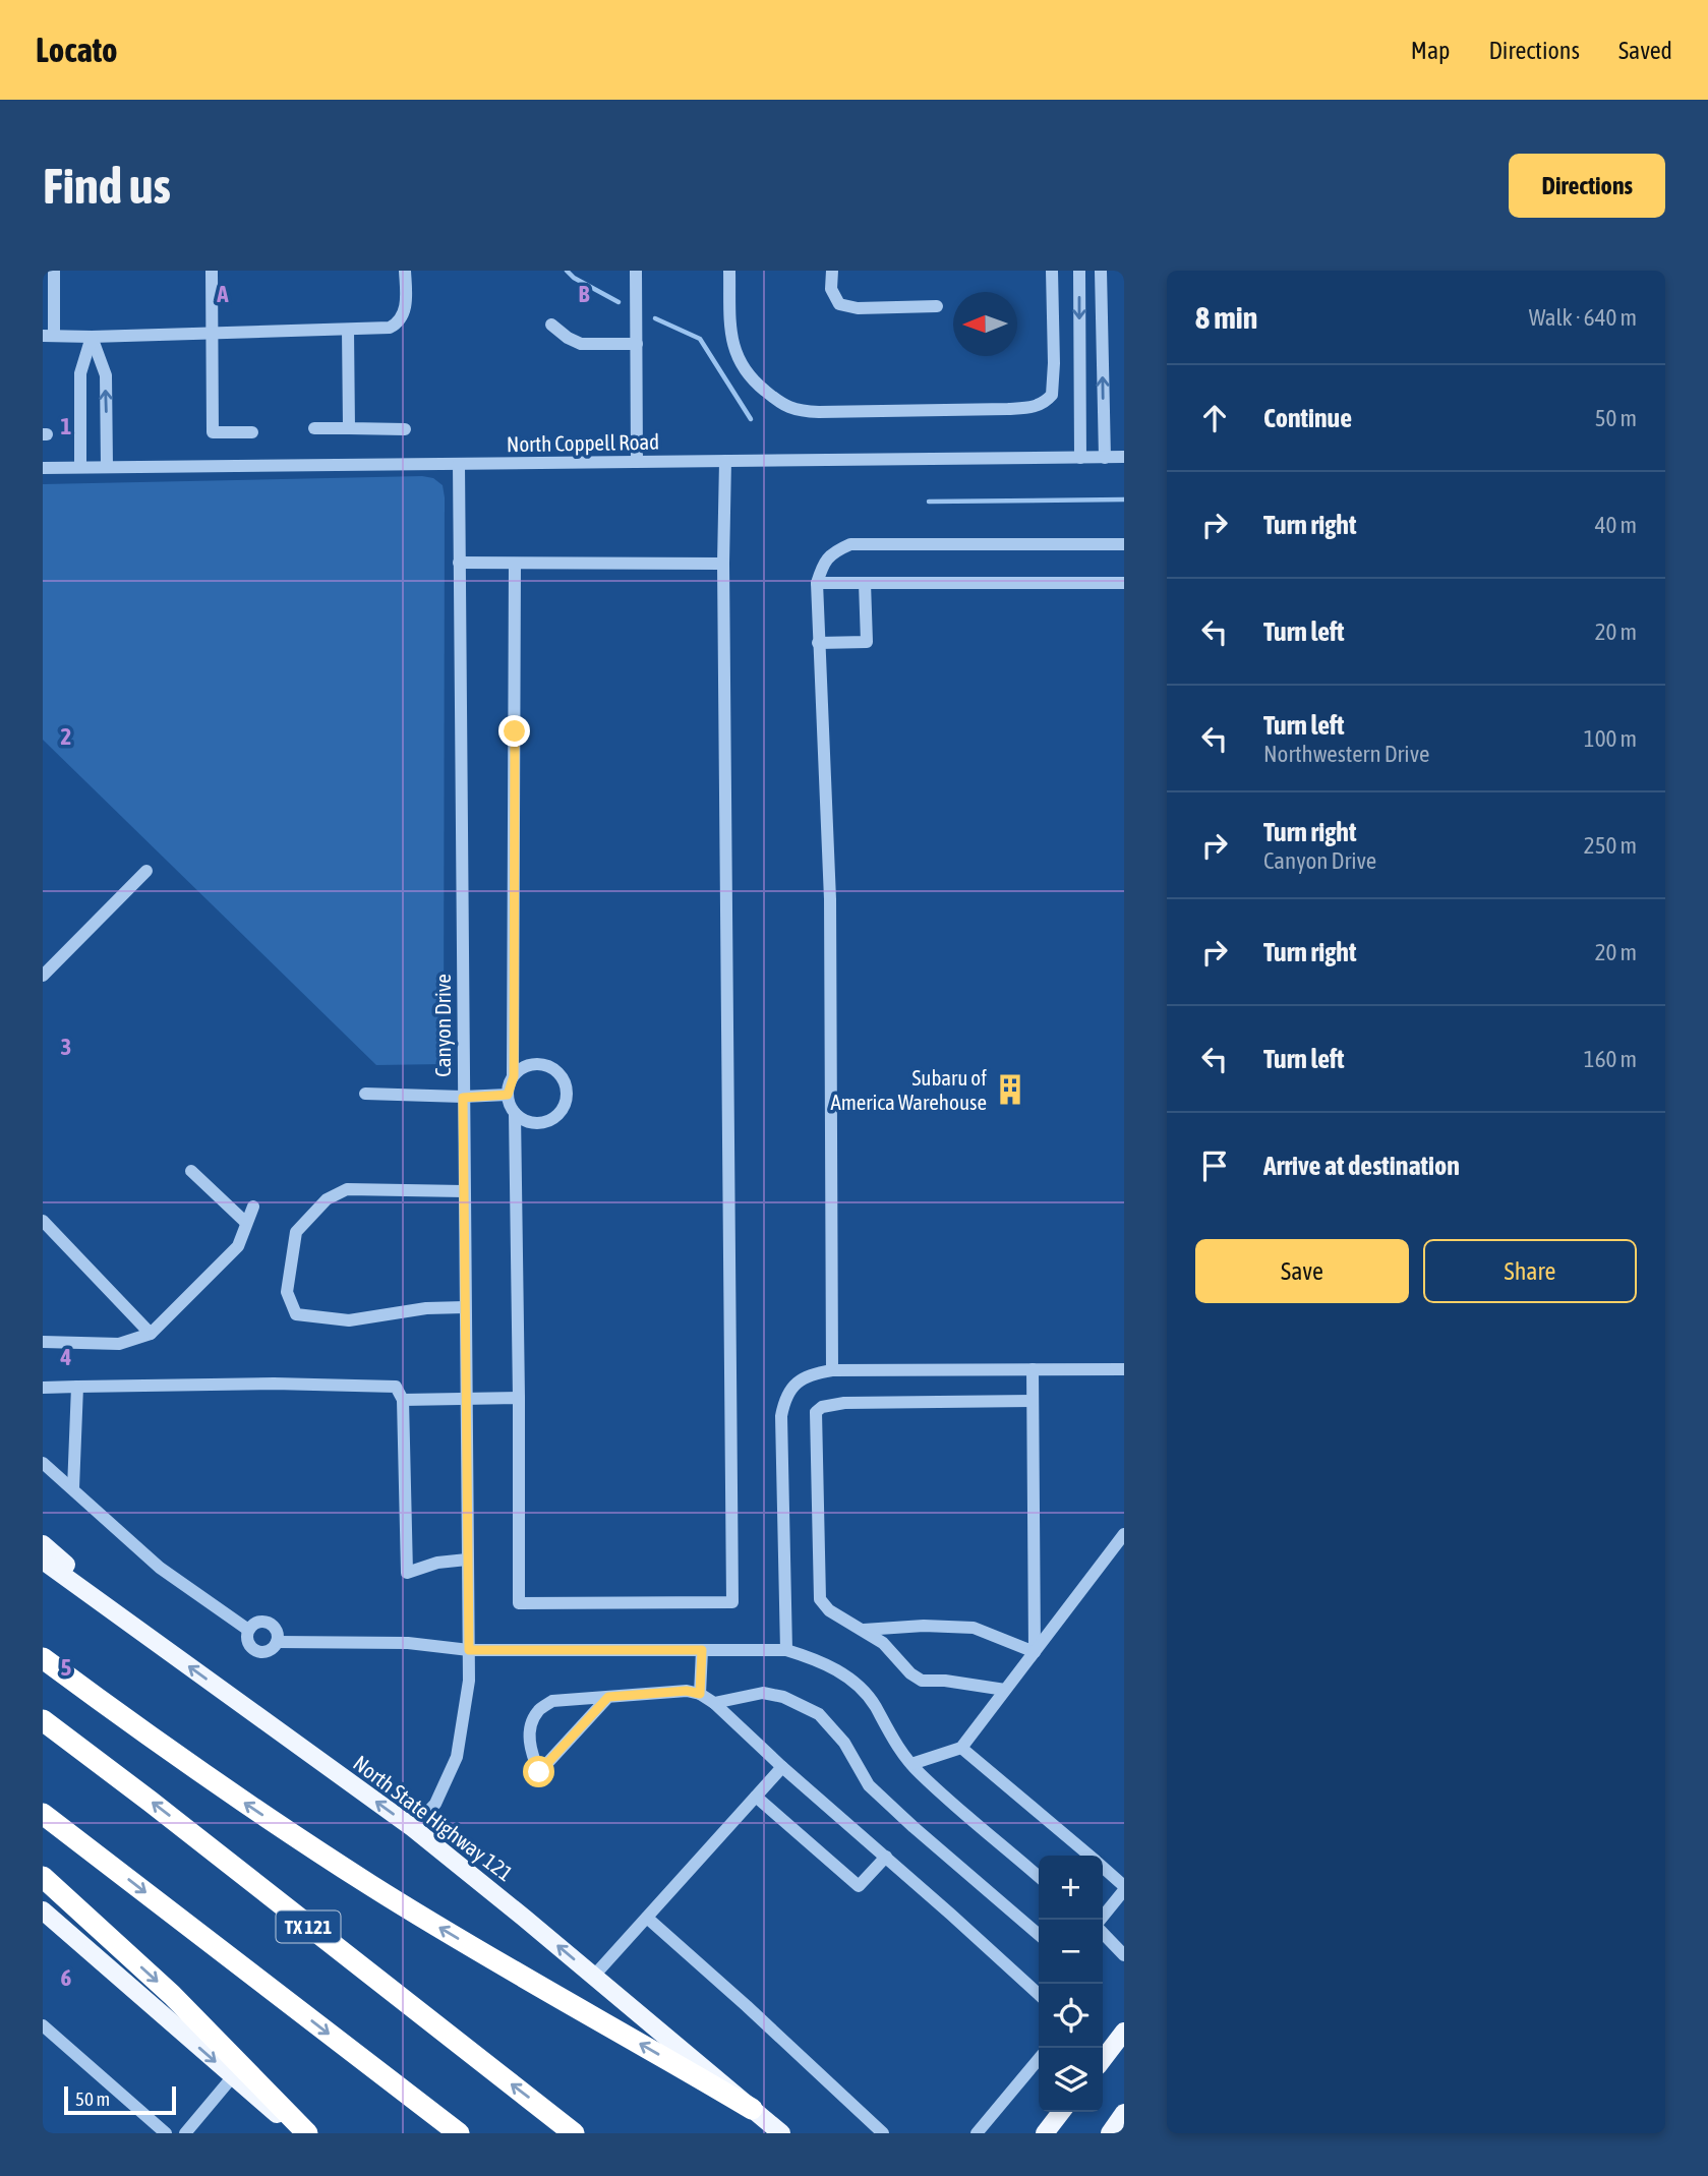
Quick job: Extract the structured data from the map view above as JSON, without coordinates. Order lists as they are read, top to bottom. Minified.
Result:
{"streets":{"highway":["TX 121"],"main road":["North State Highway 121"],"street":["North Coppell Road","Canyon Drive"]},"crossings":[["North Coppell Road","Canyon Drive"],["Canyon Drive","North State Highway 121"]],"one_way":["North State Highway 121"],"places":{"building":["Subaru of America Warehouse"]},"scale_bar":"50 m","north":"left","page":{"header":"Locato","nav":["Map","Directions","Saved"],"buttons":["Directions",["Save","Share"]],"title":"Find us","heading":["8 min","Walk · 640 m"],"list":[["Continue","50 m"],["Turn right","40 m"],["Turn left","20 m"],["Turn left","Northwestern Drive","100 m"],["Turn right","Canyon Drive","250 m"],["Turn right","20 m"],["Turn left","160 m"],"Arrive at destination"],"map_buttons":["+","−"],"scale":"50 m"},"grid":{"columns":["A","B"],"rows":["1","2","3","4","5","6"]}}
